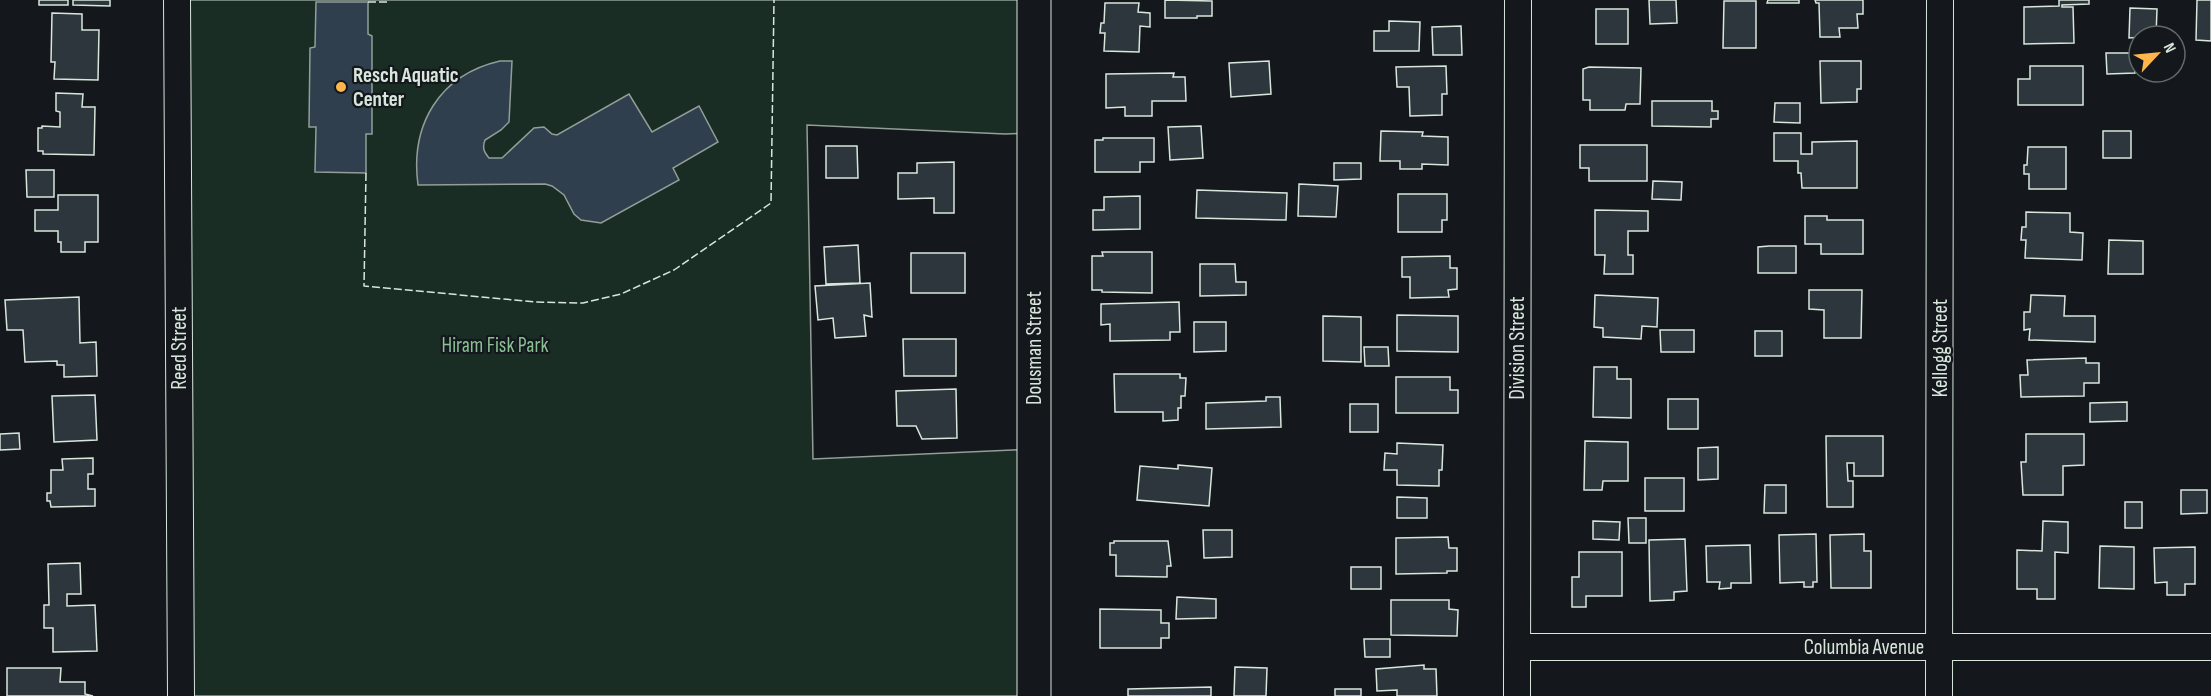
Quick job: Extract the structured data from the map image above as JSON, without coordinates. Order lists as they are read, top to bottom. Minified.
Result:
{"streets":{"street":["Reed Street","Dousman Street","Division Street","Kellogg Street","Columbia Avenue"]},"crossings":[["Division Street","Columbia Avenue"],["Kellogg Street","Columbia Avenue"]],"parks":["Hiram Fisk Park"],"places":["Resch Aquatic Center"],"north":"top right"}
